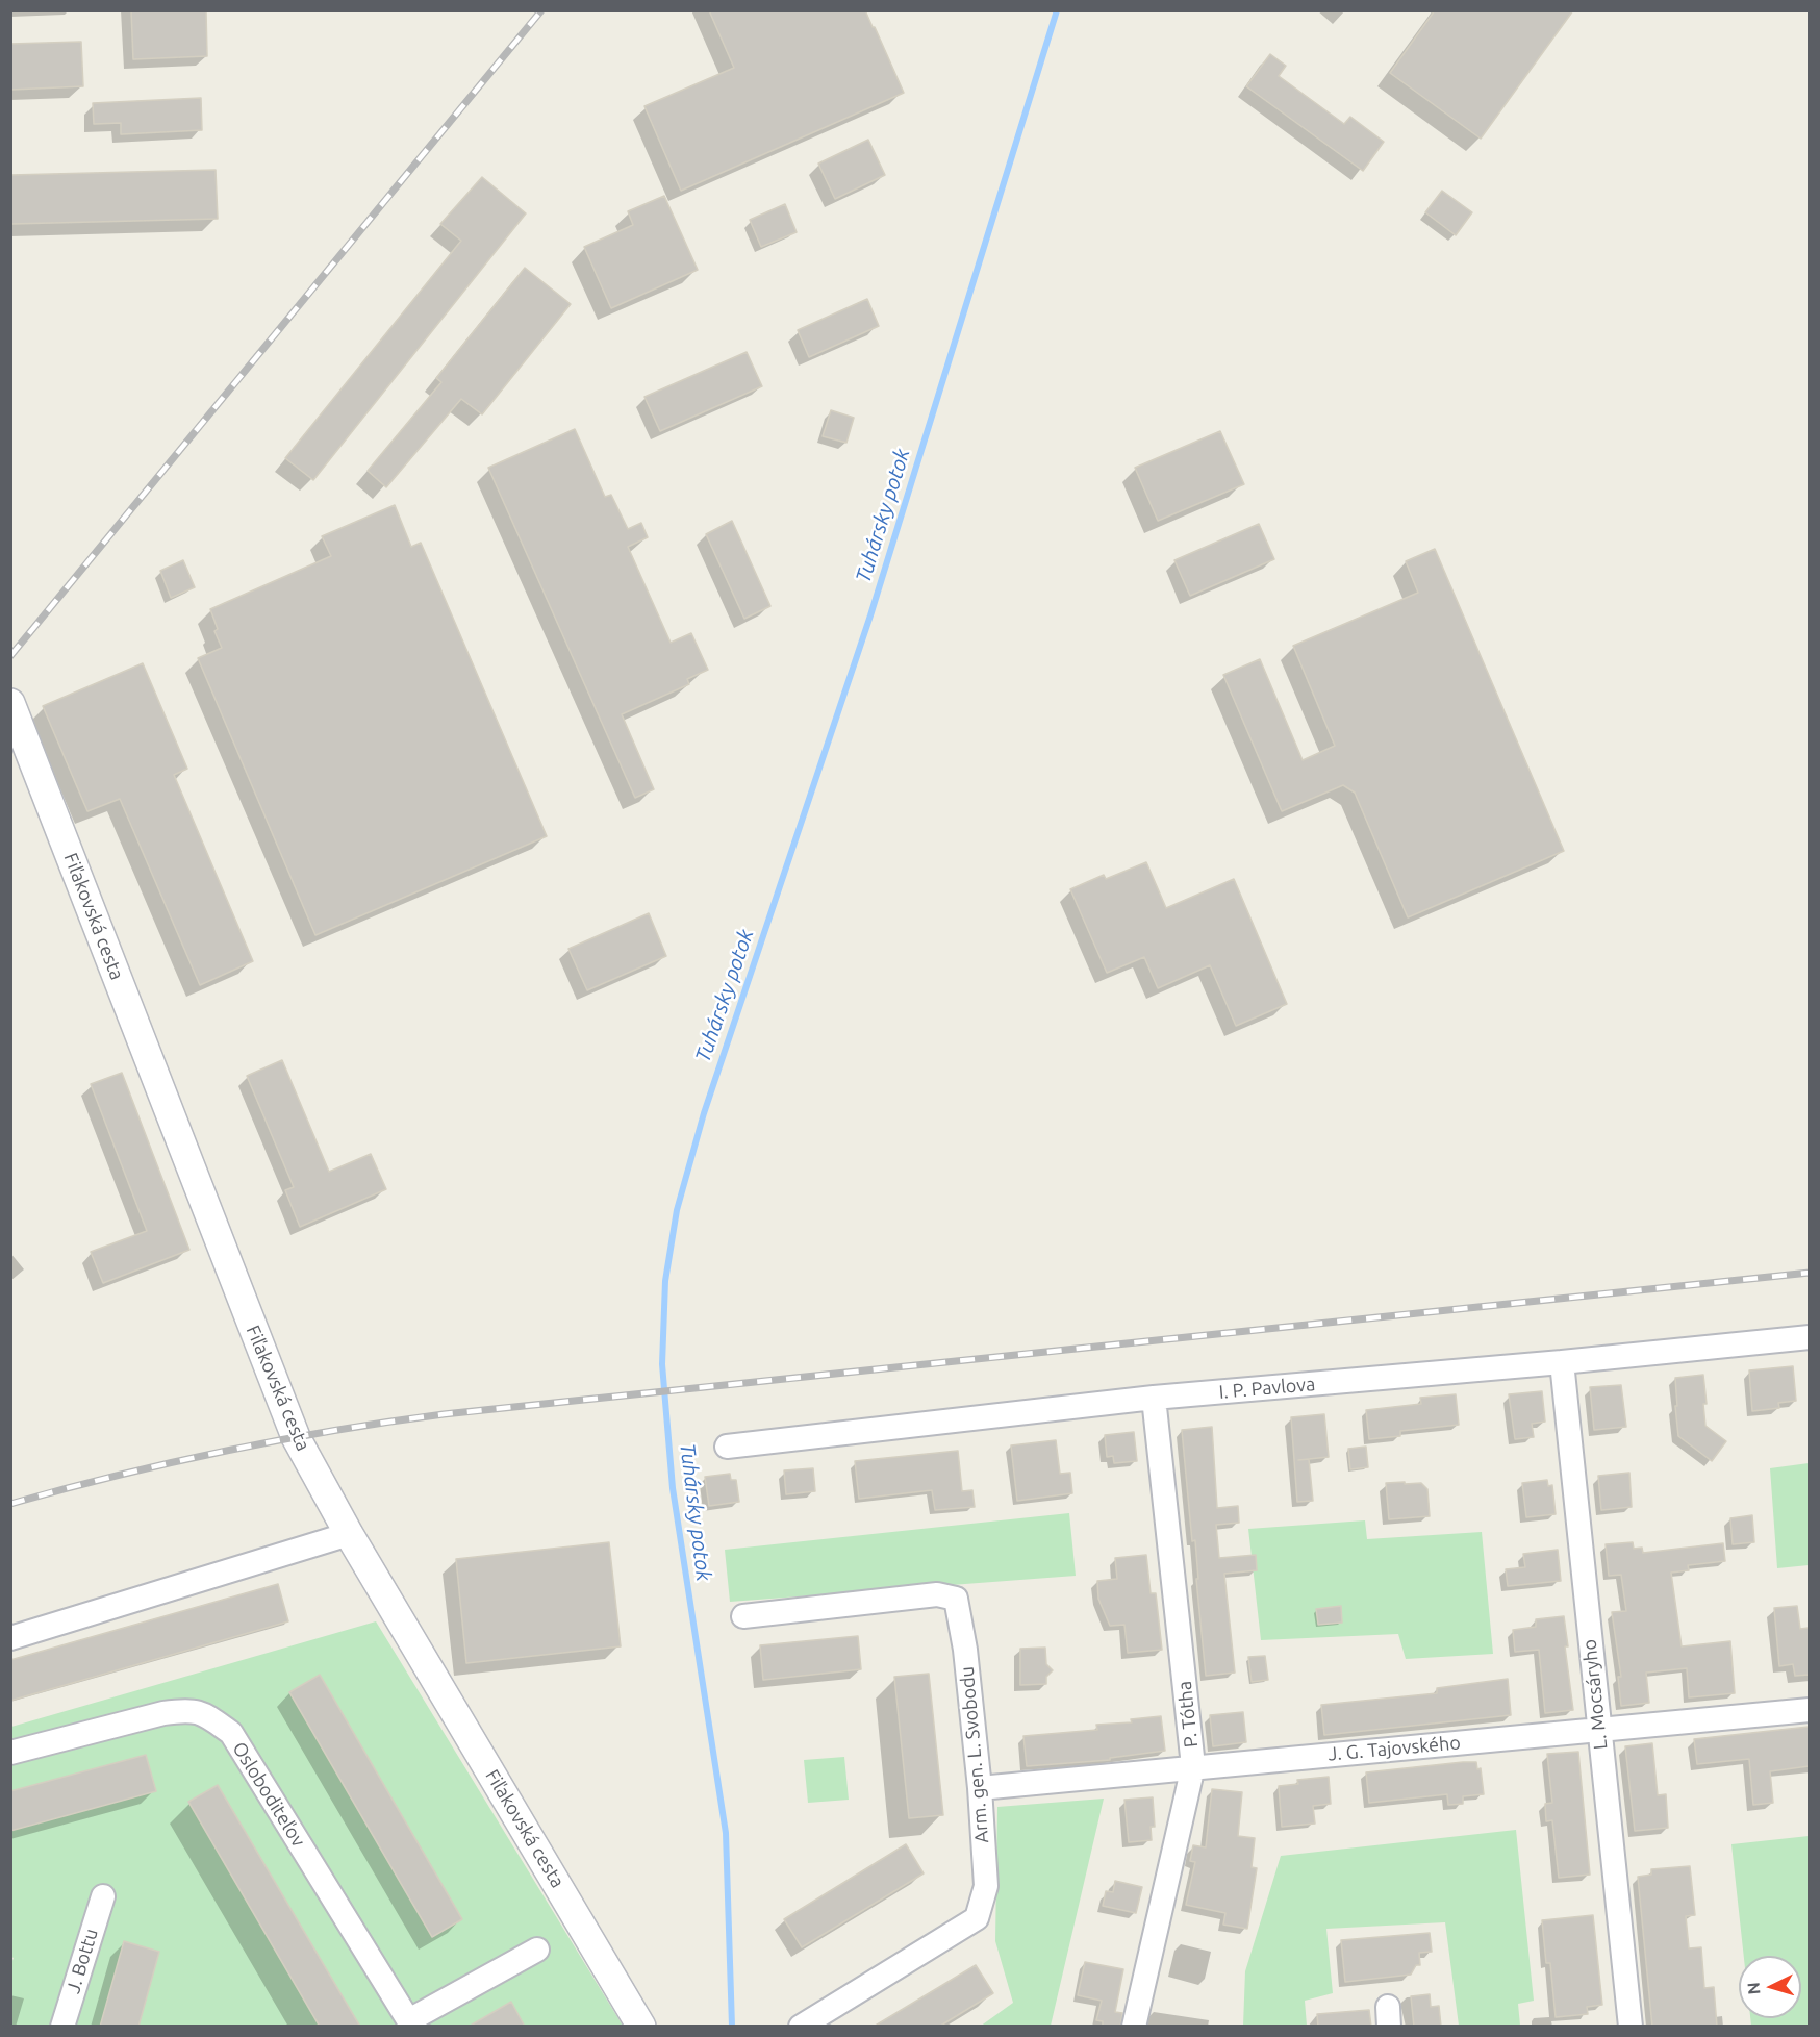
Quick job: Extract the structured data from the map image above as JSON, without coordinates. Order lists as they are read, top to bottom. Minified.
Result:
{"streets":{"street":["Fiľakovská cesta","I. P. Pavlova","L. Mocsáryho","P. Tótha","J. G. Tajovského","Arm. gen. L. Svobodu","Osloboditeľov","J. Bottu"]},"crossings":[["I. P. Pavlova","L. Mocsáryho"],["I. P. Pavlova","P. Tótha"],["L. Mocsáryho","J. G. Tajovského"],["P. Tótha","J. G. Tajovského"],["J. G. Tajovského","Arm. gen. L. Svobodu"]],"water":["Tuhársky potok"],"north":"left"}
